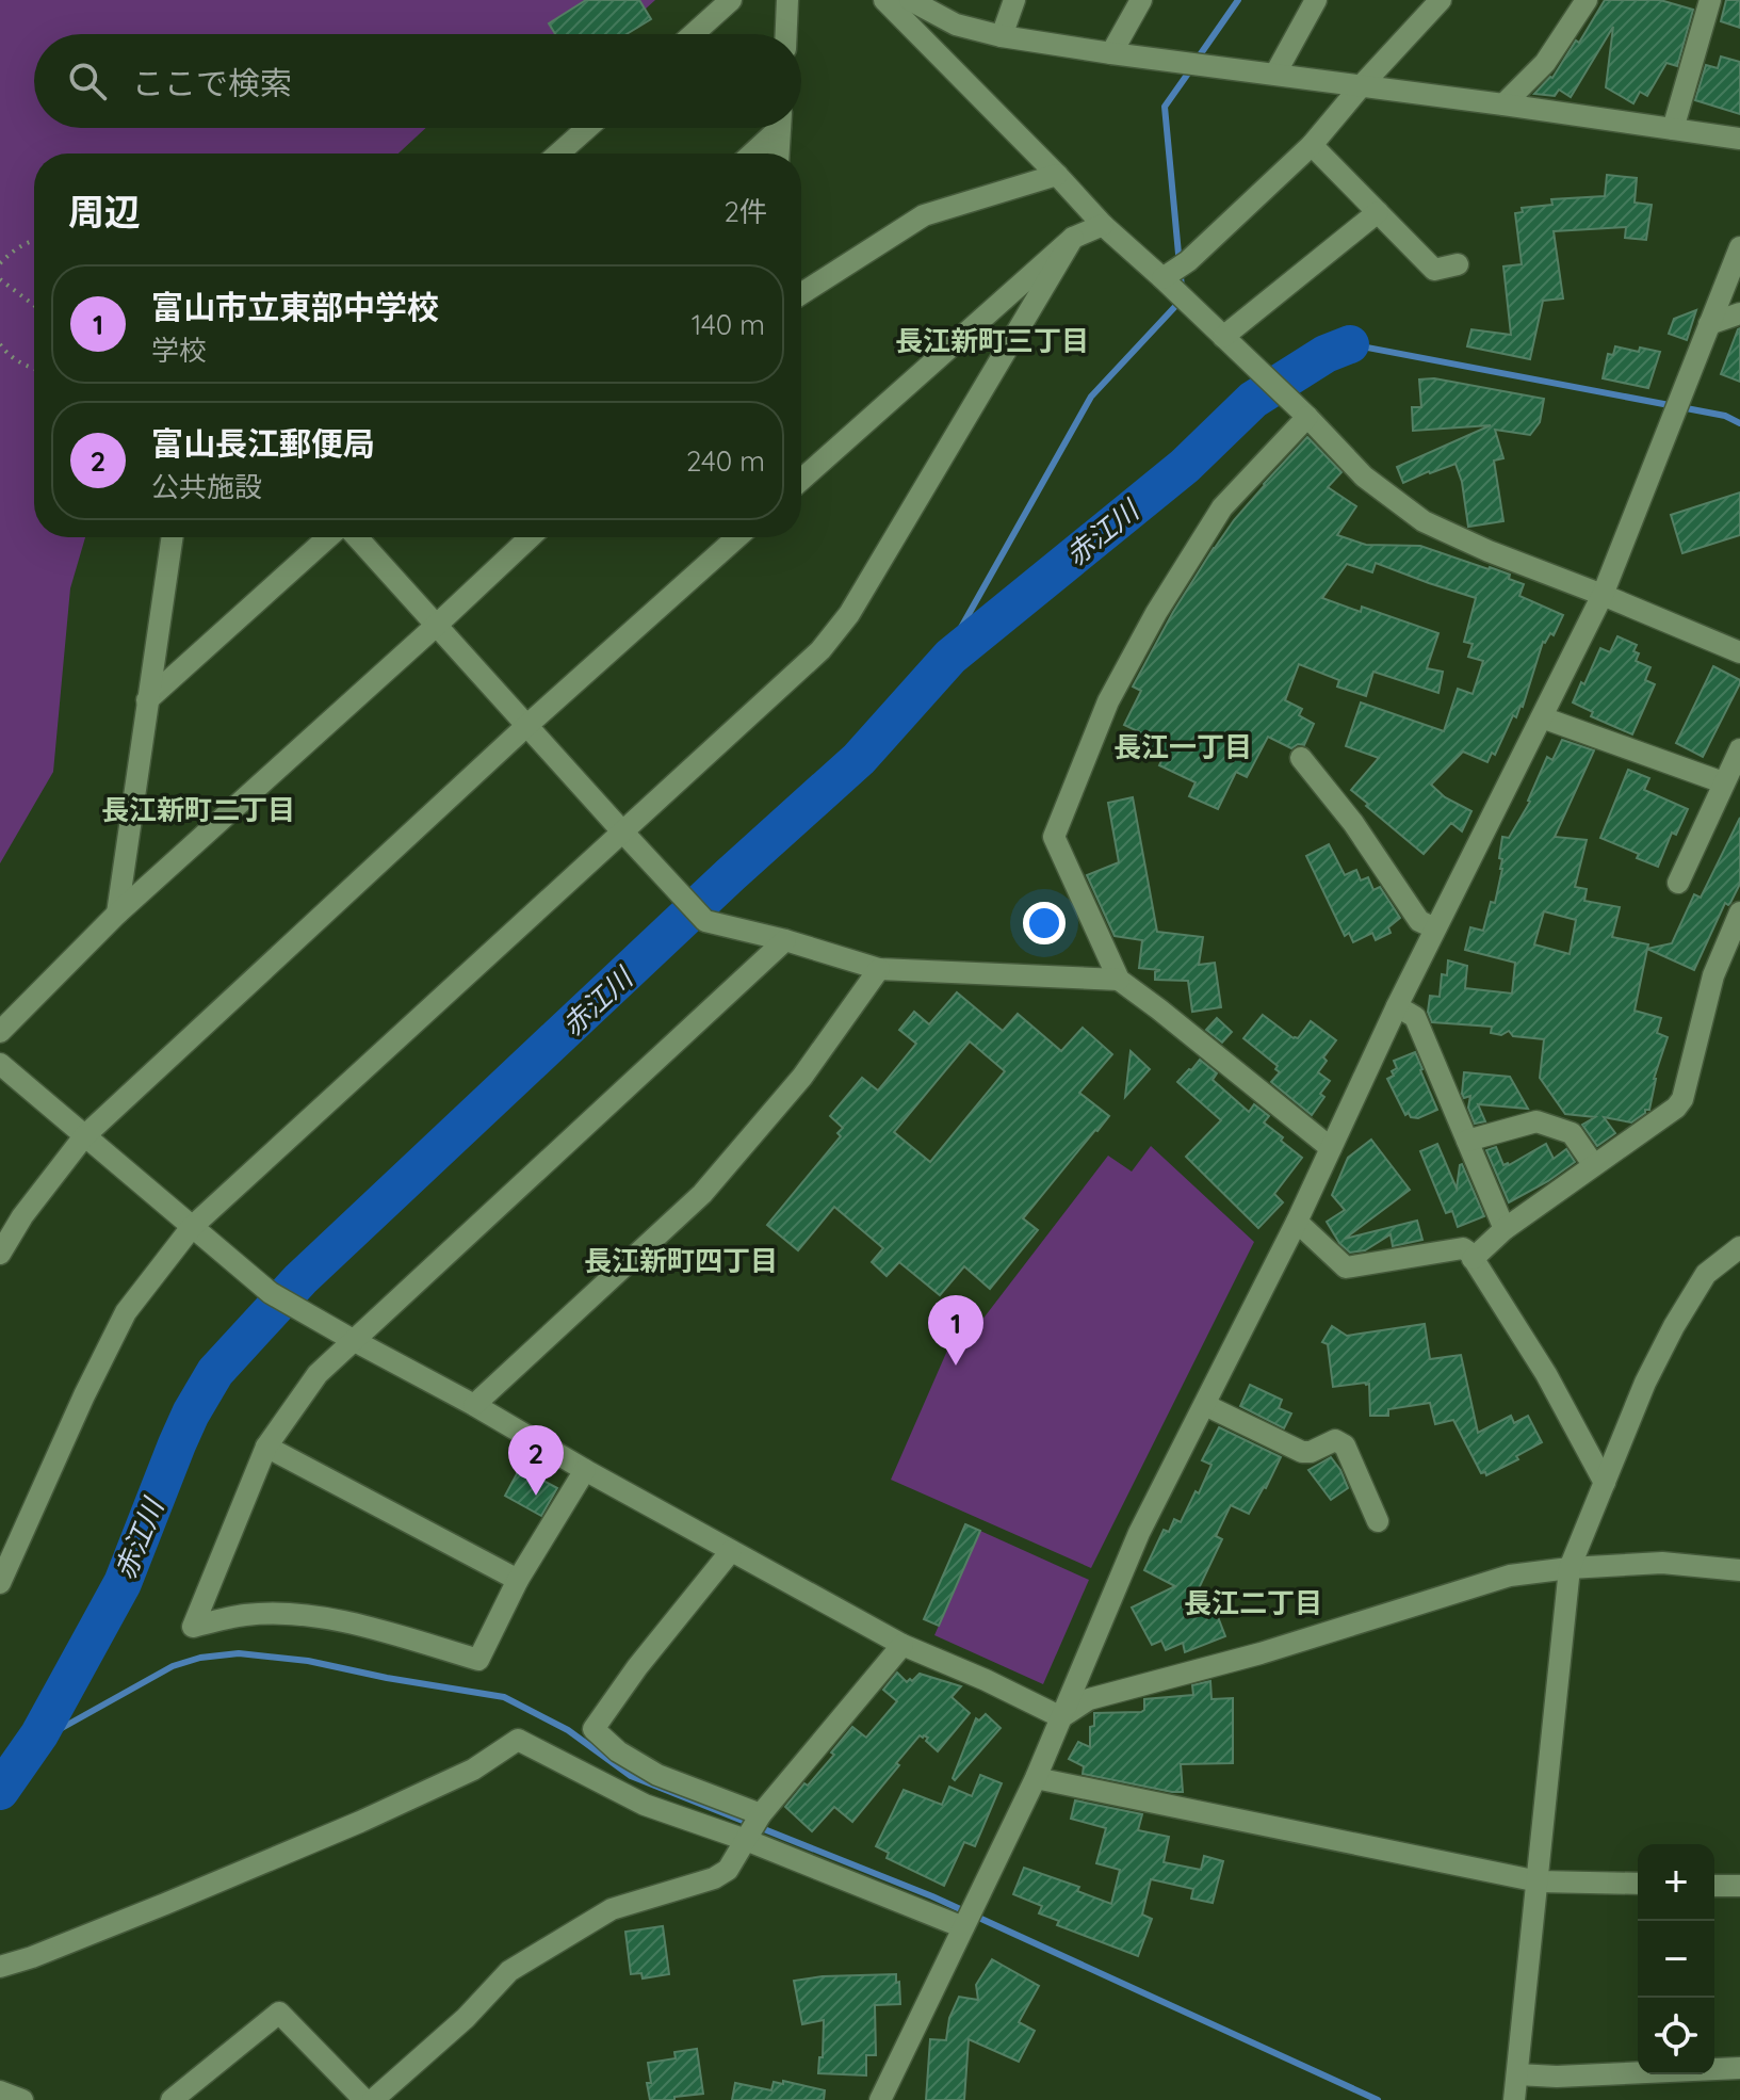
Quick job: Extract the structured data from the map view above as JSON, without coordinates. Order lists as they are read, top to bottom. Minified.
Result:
{"districts":["長江新町三丁目","長江一丁目","長江新町二丁目","長江新町四丁目","長江二丁目"],"water":["赤江川"],"page":{"search":"ここで検索","heading":["周辺","2件"],"list":[{"mark":"1","name":"富山市立東部中学校","note":"学校","value":"140 m"},{"mark":"2","name":"富山長江郵便局","note":"公共施設","value":"240 m"}],"pins":["1","2"],"map_buttons":["+","−"]}}
